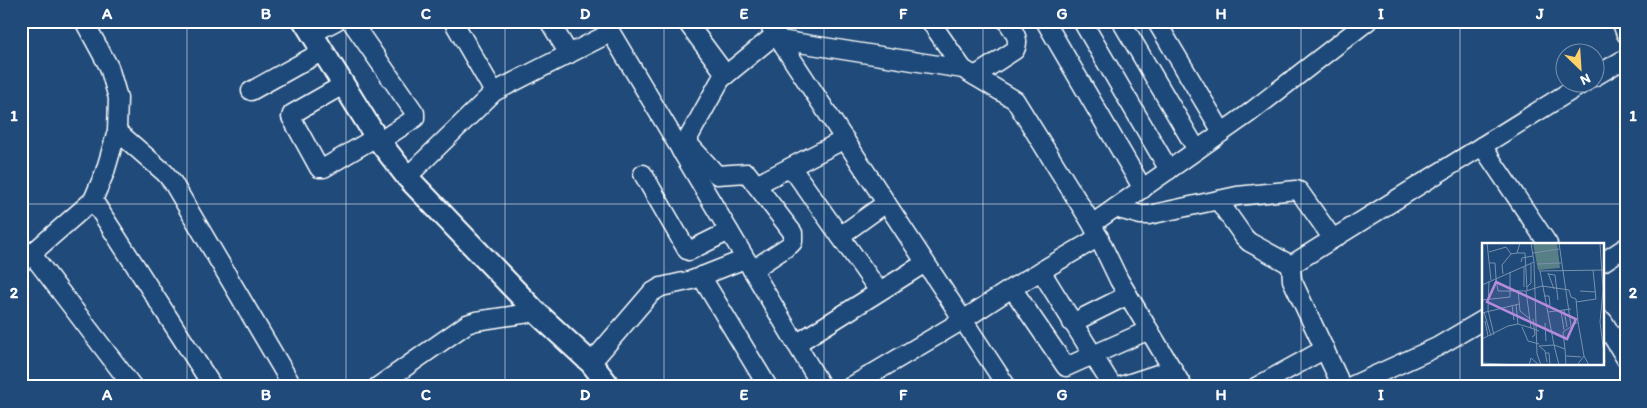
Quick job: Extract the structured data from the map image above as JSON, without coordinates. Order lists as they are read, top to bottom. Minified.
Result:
{"north":"bottom right","grid":{"columns":["A","B","C","D","E","F","G","H","I","J"],"rows":["1","2"]}}
